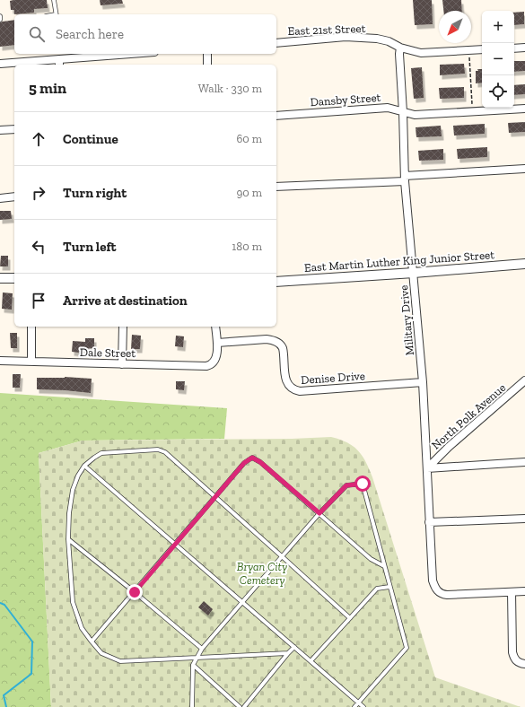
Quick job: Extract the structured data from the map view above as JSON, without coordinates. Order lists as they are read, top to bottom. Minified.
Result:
{"streets":{"street":["East 21st Street","Dansby Street","East Martin Luther King Junior Street","Military Drive","Dale Street","Denise Drive","North Polk Avenue"]},"crossings":[["East 21st Street","Military Drive"],["Dansby Street","Military Drive"],["East Martin Luther King Junior Street","Military Drive"],["Military Drive","Denise Drive"],["Military Drive","North Polk Avenue"],["Dale Street","Denise Drive"]],"parks":["Bryan City Cemetery"],"north":"bottom left","page":{"map_buttons":["+","−"],"search":"Search here","heading":["5 min","Walk · 330 m"],"list":[["Continue","60 m"],["Turn right","90 m"],["Turn left","180 m"],"Arrive at destination"]}}
